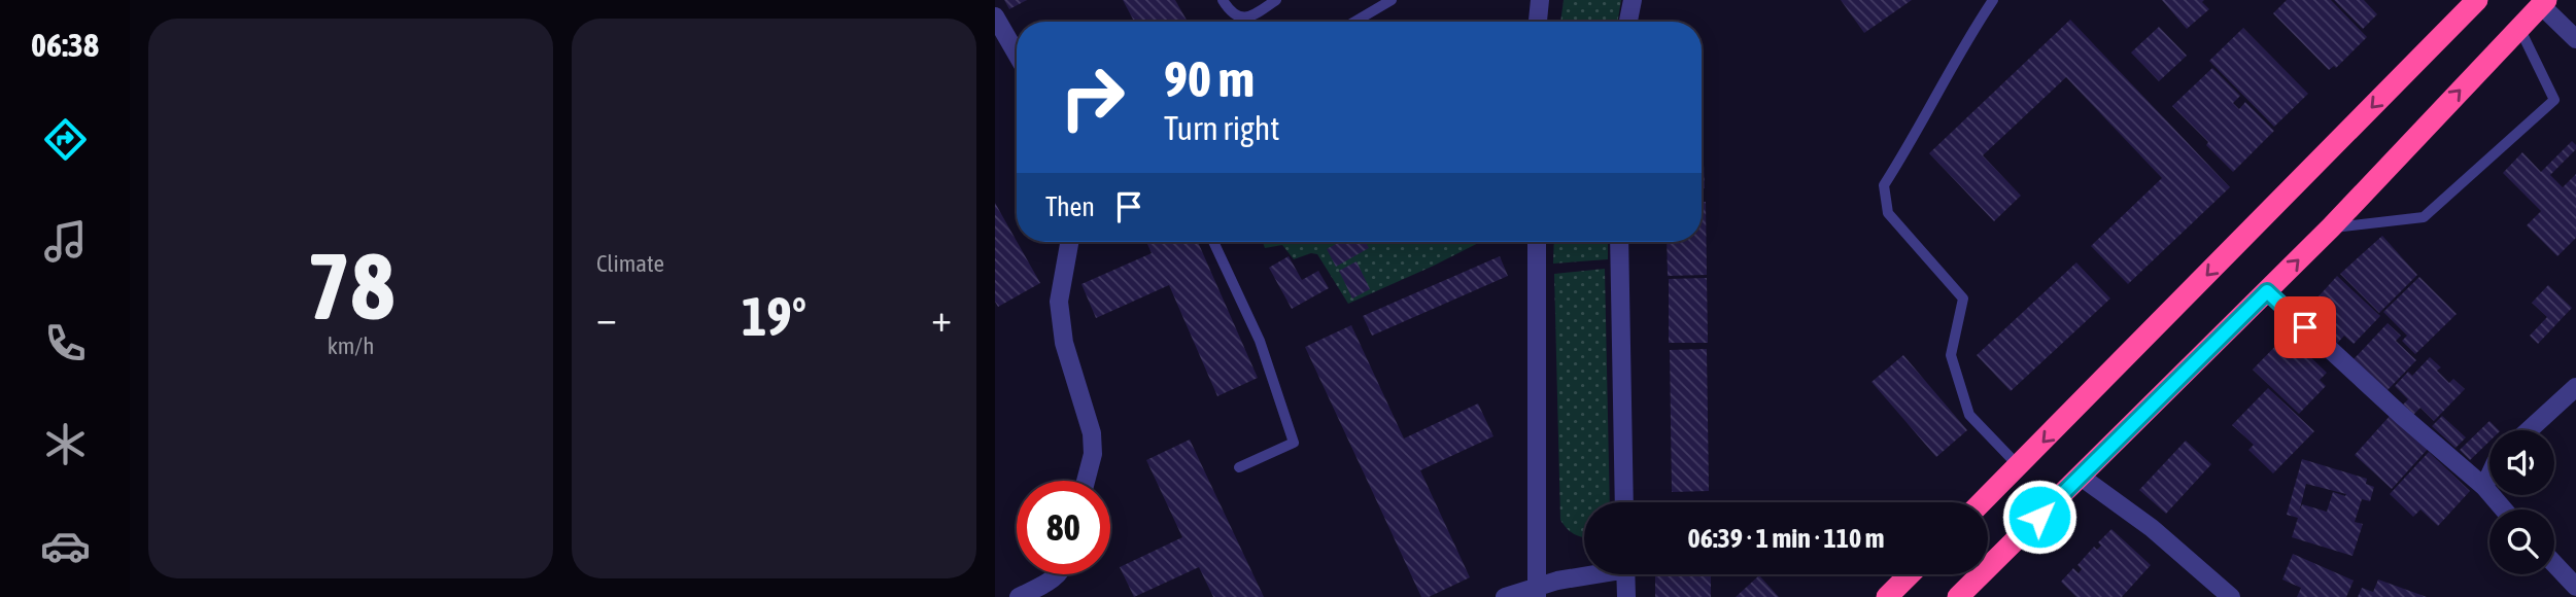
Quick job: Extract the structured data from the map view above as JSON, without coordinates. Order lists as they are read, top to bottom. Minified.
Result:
{"page":{"tabs":"06:38","tile":[["78","km/h"],"Climate"],"turn":["90 m","Turn right"],"then":"Then","heat":["−","19°","+"],"limit":"80","trip":"06:39 · 1 min · 110 m"}}
